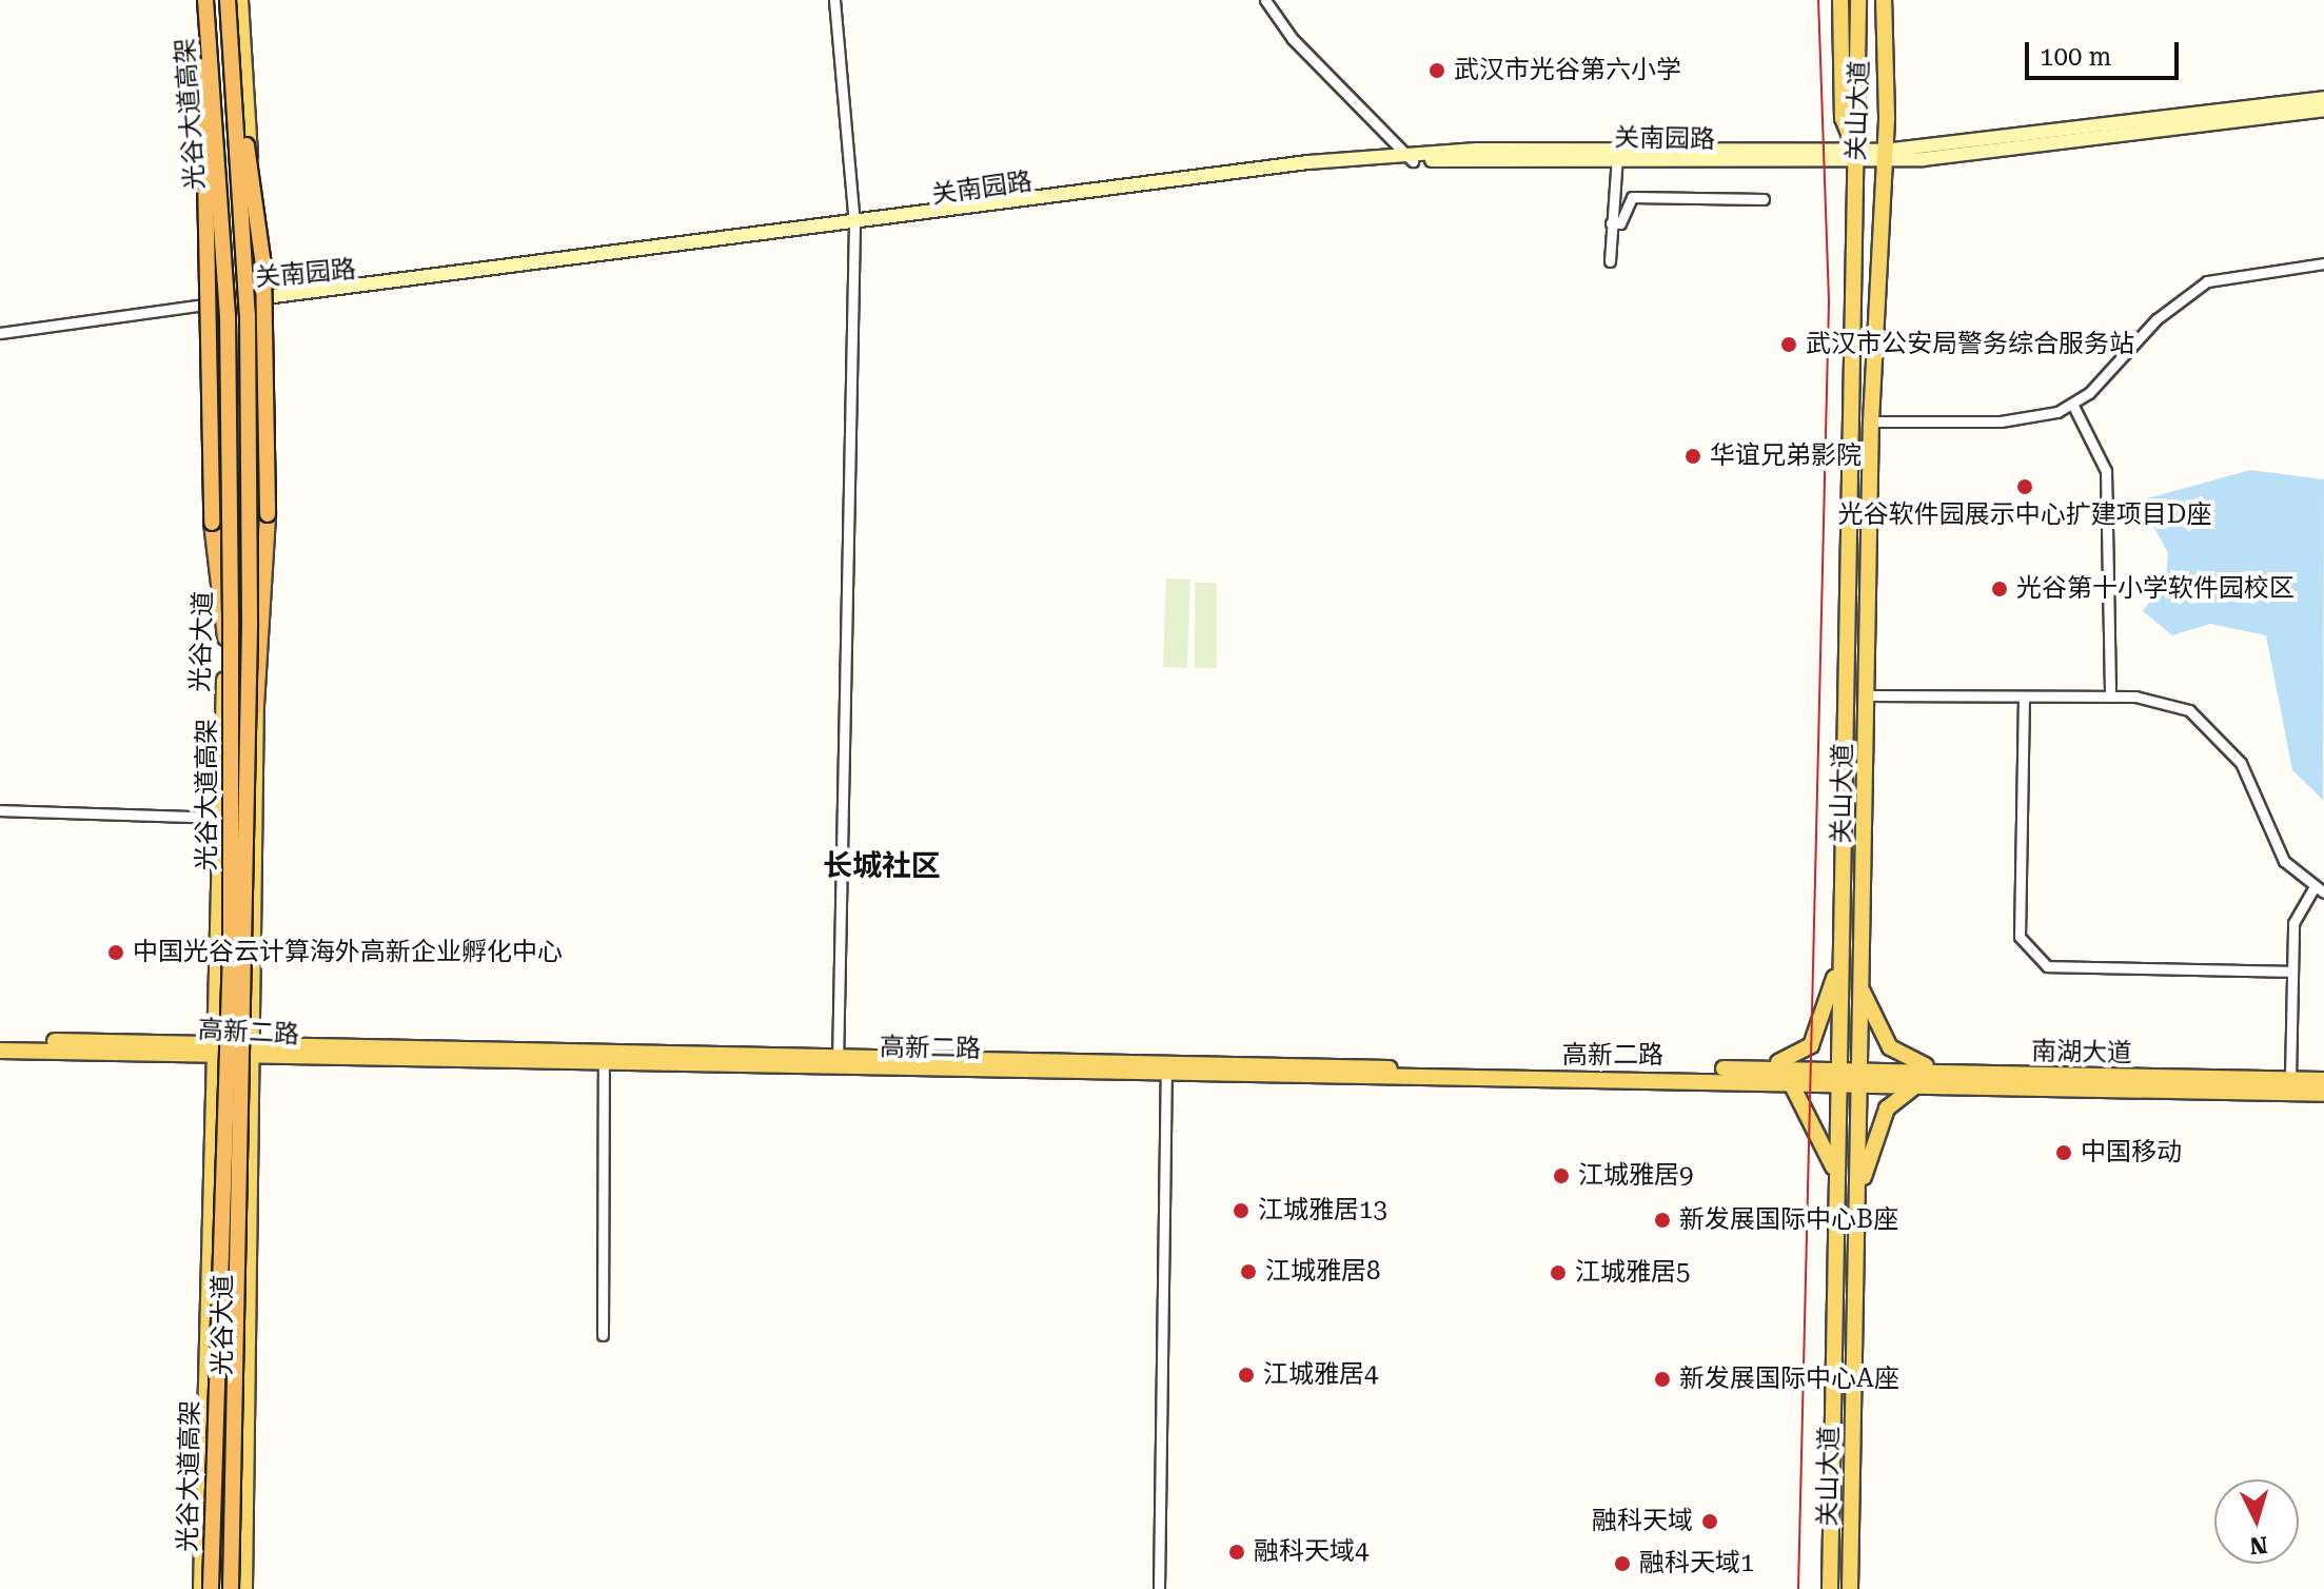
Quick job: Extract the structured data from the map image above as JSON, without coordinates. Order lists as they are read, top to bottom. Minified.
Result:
{"streets":{"highway":["光谷大道高架"],"main road":["关山大道","关南园路","光谷大道","高新二路","南湖大道"]},"crossings":[["关山大道","关南园路"],["关山大道","高新二路"],["关山大道","南湖大道"],["光谷大道高架","光谷大道"],["关南园路","光谷大道"],["光谷大道","高新二路"],["高新二路","南湖大道"]],"districts":["长城社区"],"places":["武汉市光谷第六小学","武汉市公安局警务综合服务站","华谊兄弟影院","光谷软件园展示中心扩建项目D座","光谷第十小学软件园校区","中国光谷云计算海外高新企业孵化中心","中国移动","江城雅居9","江城雅居13","新发展国际中心B座","江城雅居8","江城雅居5","江城雅居4","新发展国际中心A座","融科天域","融科天域4","融科天域1"],"scale_bar":"100 m","north":"bottom"}
